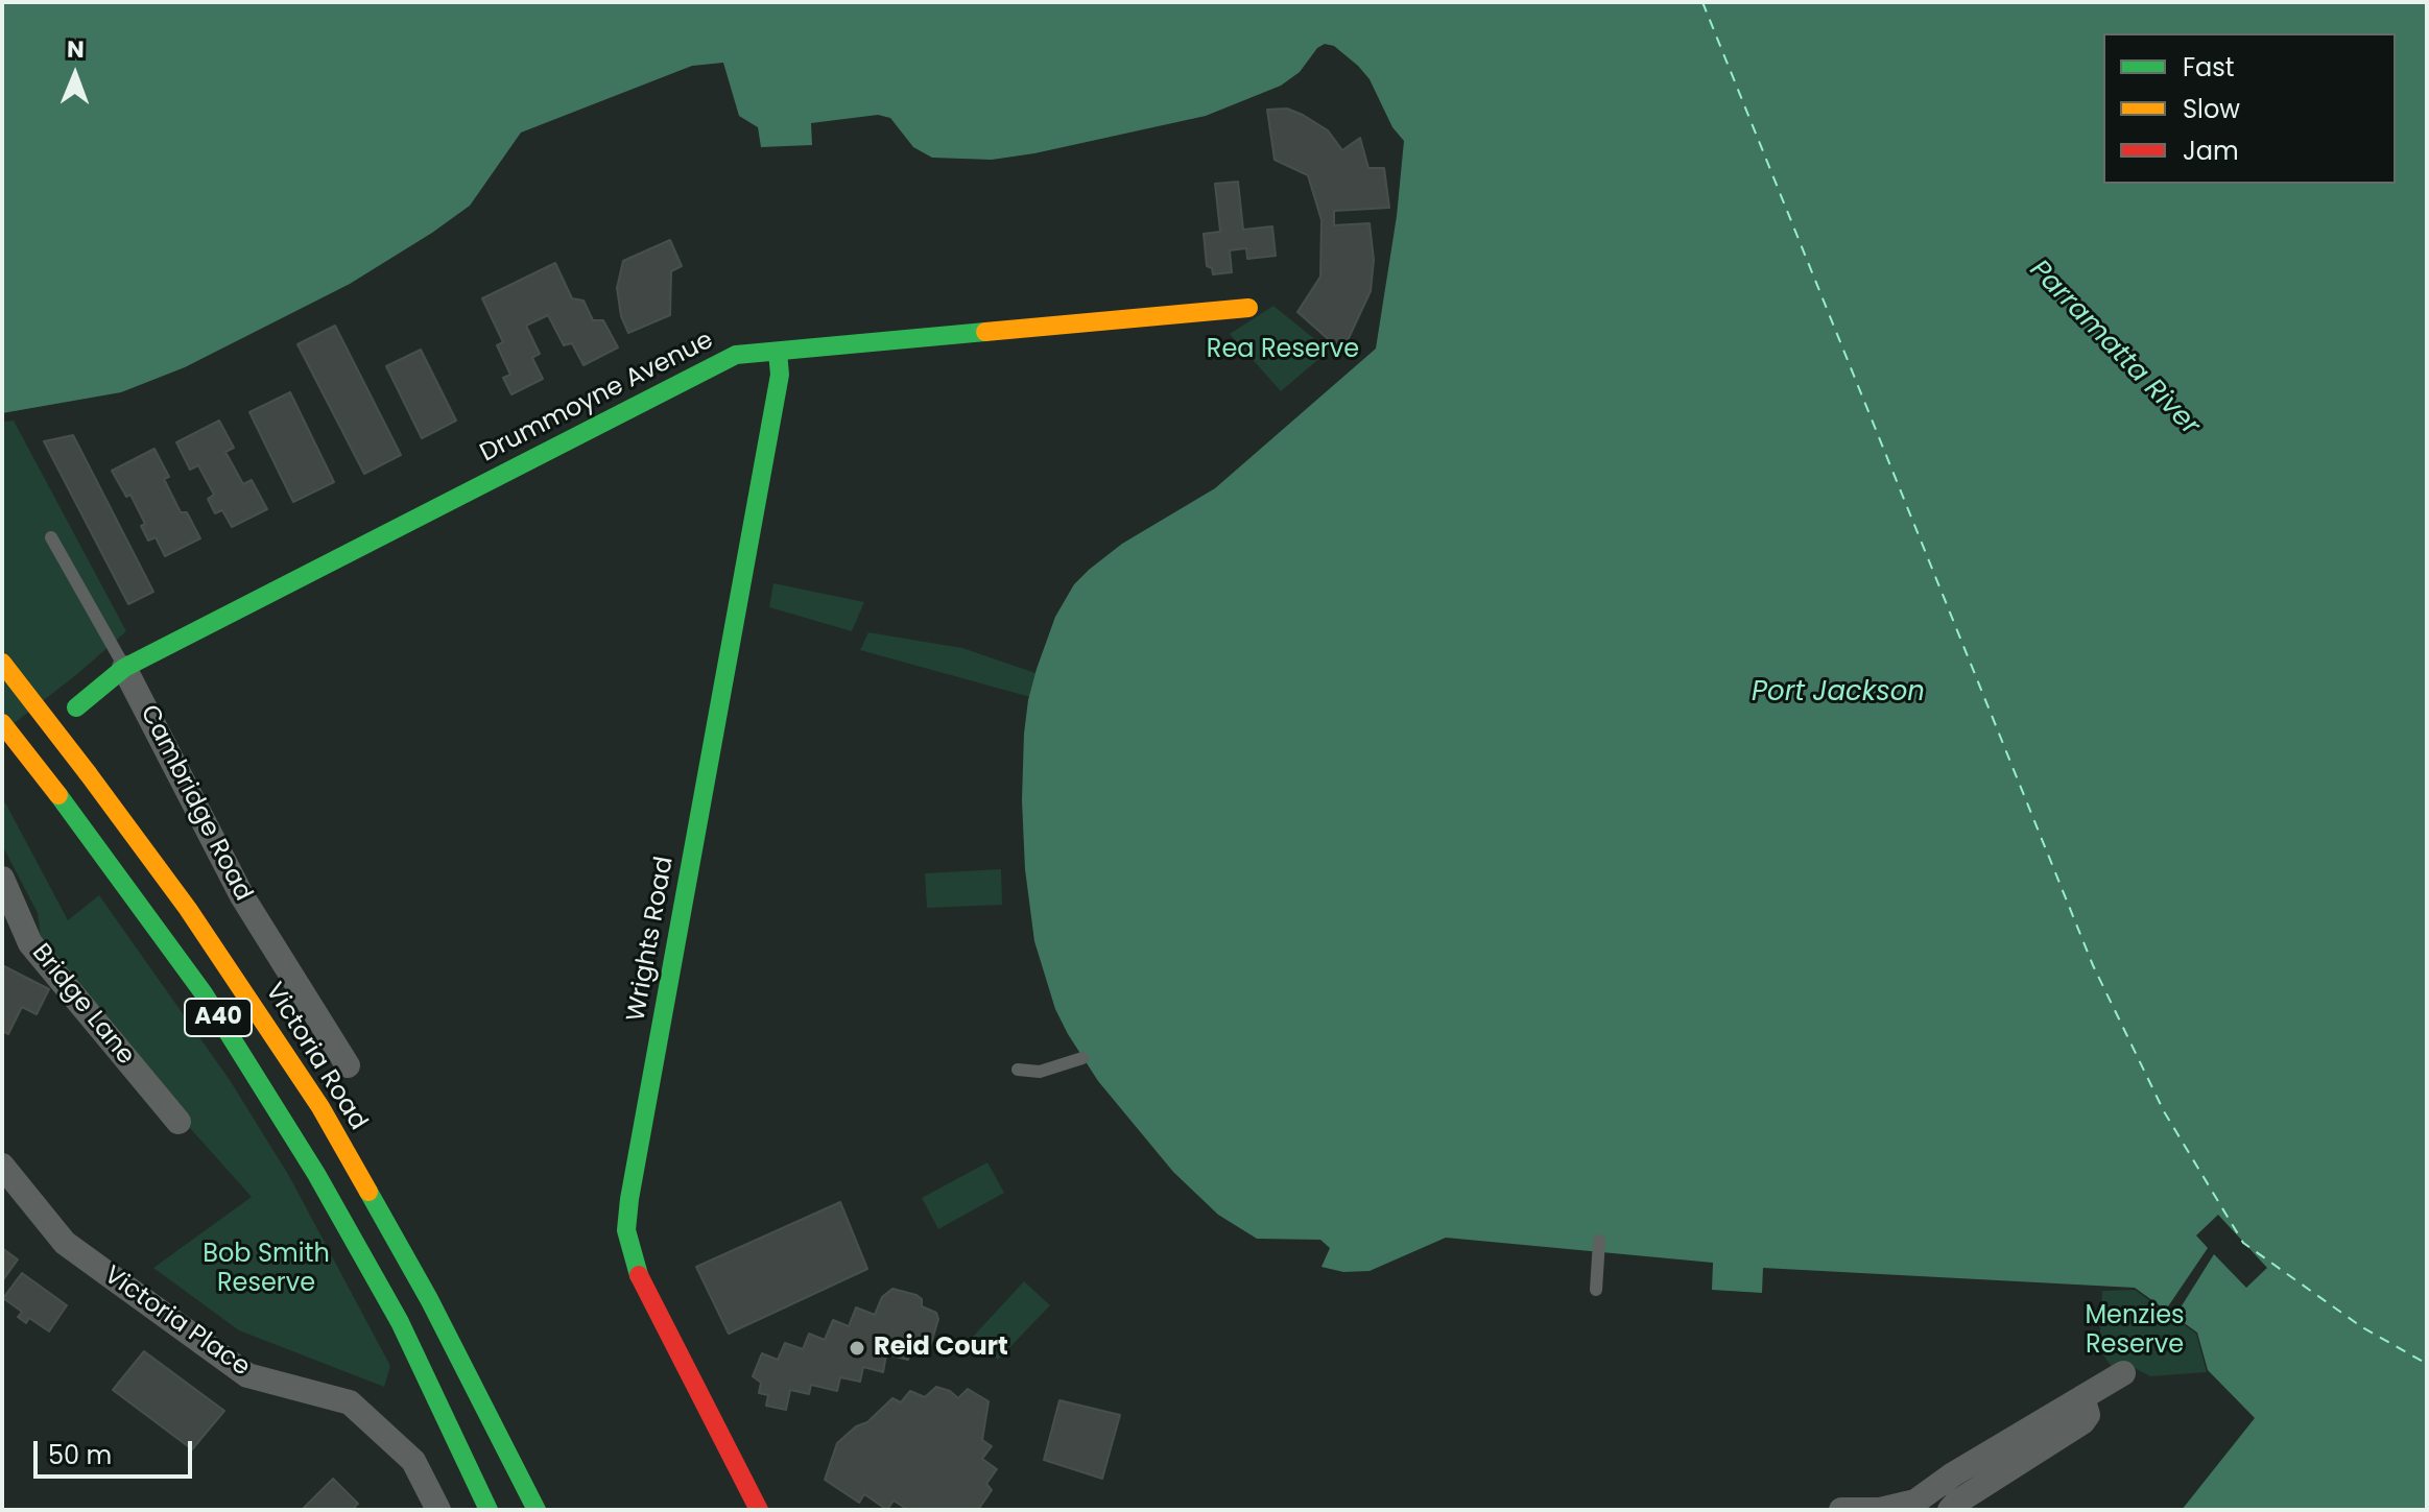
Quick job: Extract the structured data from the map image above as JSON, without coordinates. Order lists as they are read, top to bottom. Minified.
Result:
{"streets":{"main road":["Drummoyne Avenue","Wrights Road","A40","Victoria Road"],"street":["Cambridge Road","Bridge Lane","Victoria Place"]},"crossings":[["Drummoyne Avenue","Cambridge Road"],["Drummoyne Avenue","Wrights Road"]],"water":["Parramatta River","Port Jackson"],"parks":["Rea Reserve","Bob Smith Reserve","Menzies Reserve"],"places":["Reid Court"],"legend":["Fast","Slow","Jam"],"scale_bar":"50 m","north":"top"}
